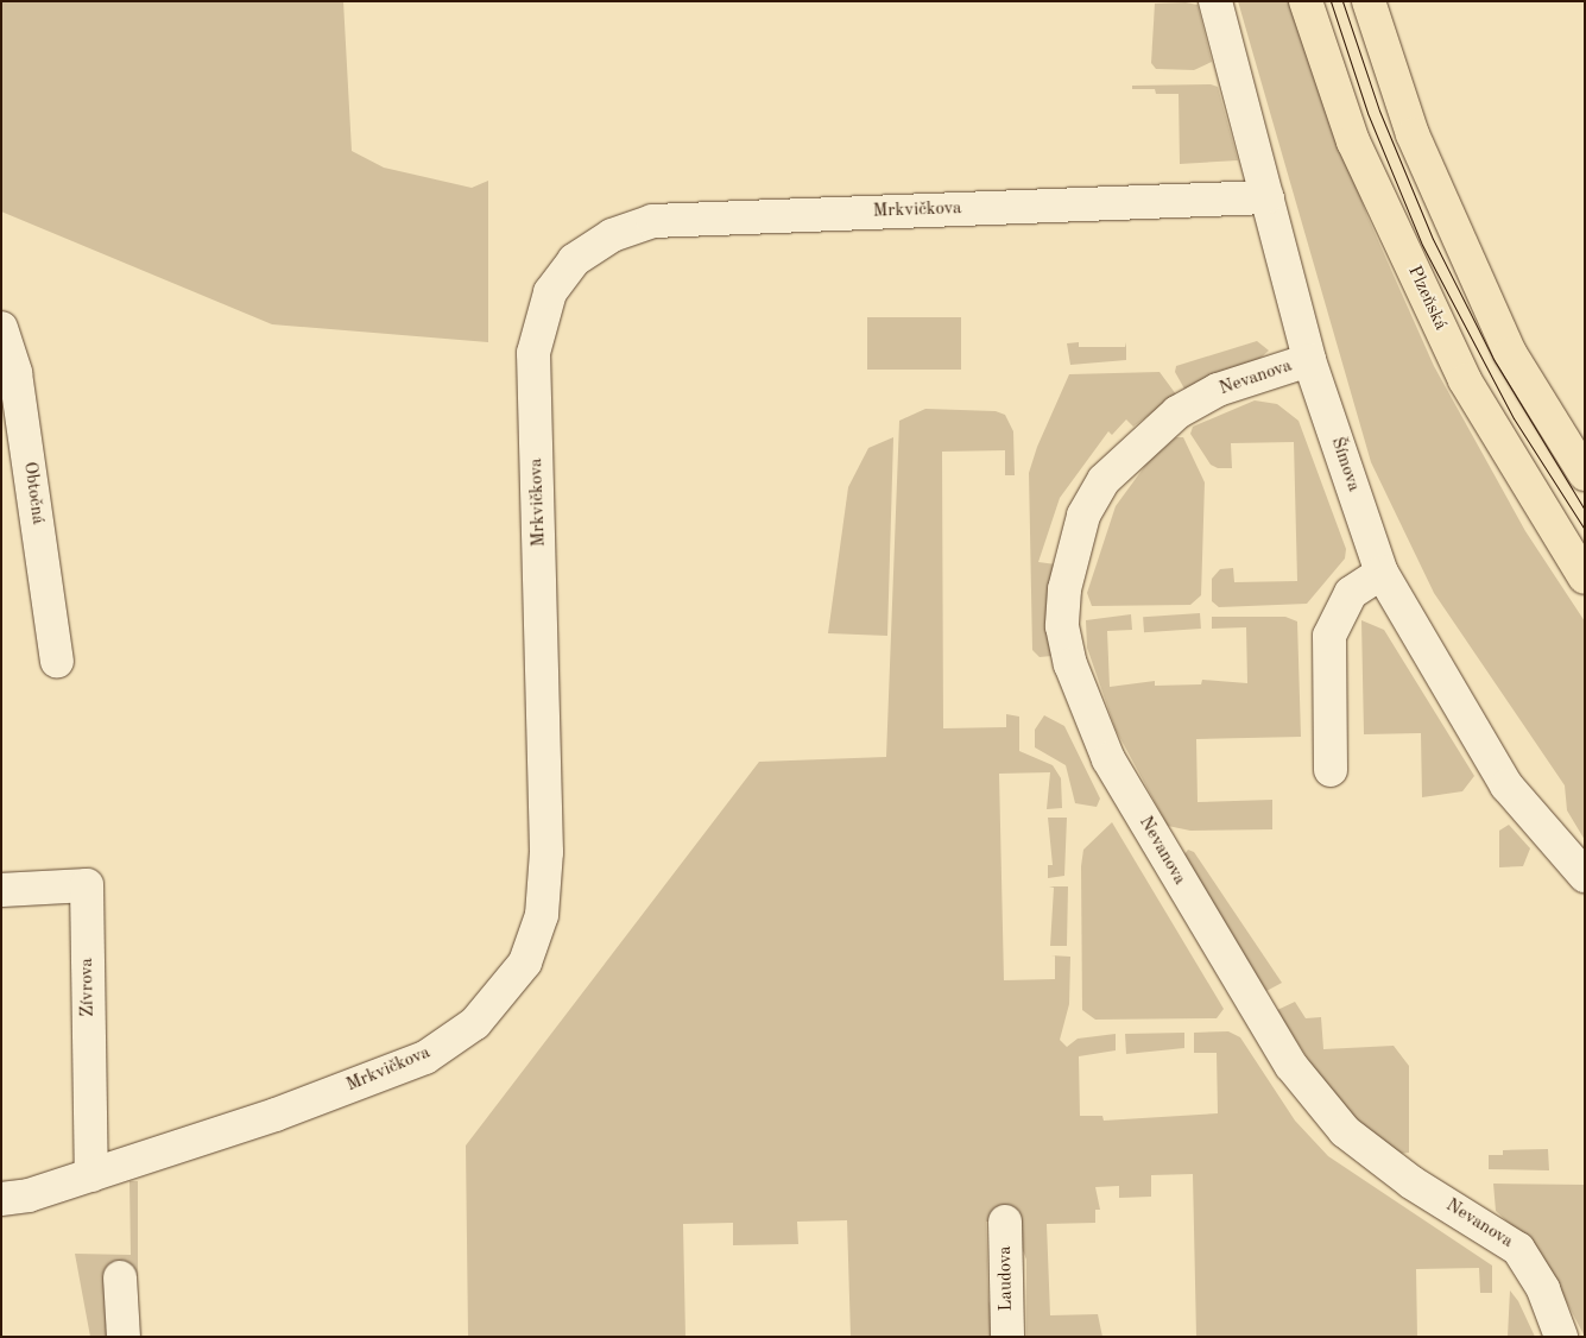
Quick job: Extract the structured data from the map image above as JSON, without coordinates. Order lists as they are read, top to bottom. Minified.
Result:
{"streets":{"main road":["Plzeňská"],"street":["Mrkvičkova","Nevanova","Šímova","Obtočná","Zívrova","Laudova"]},"crossings":[["Mrkvičkova","Šímova"],["Mrkvičkova","Zívrova"],["Nevanova","Šímova"]]}
